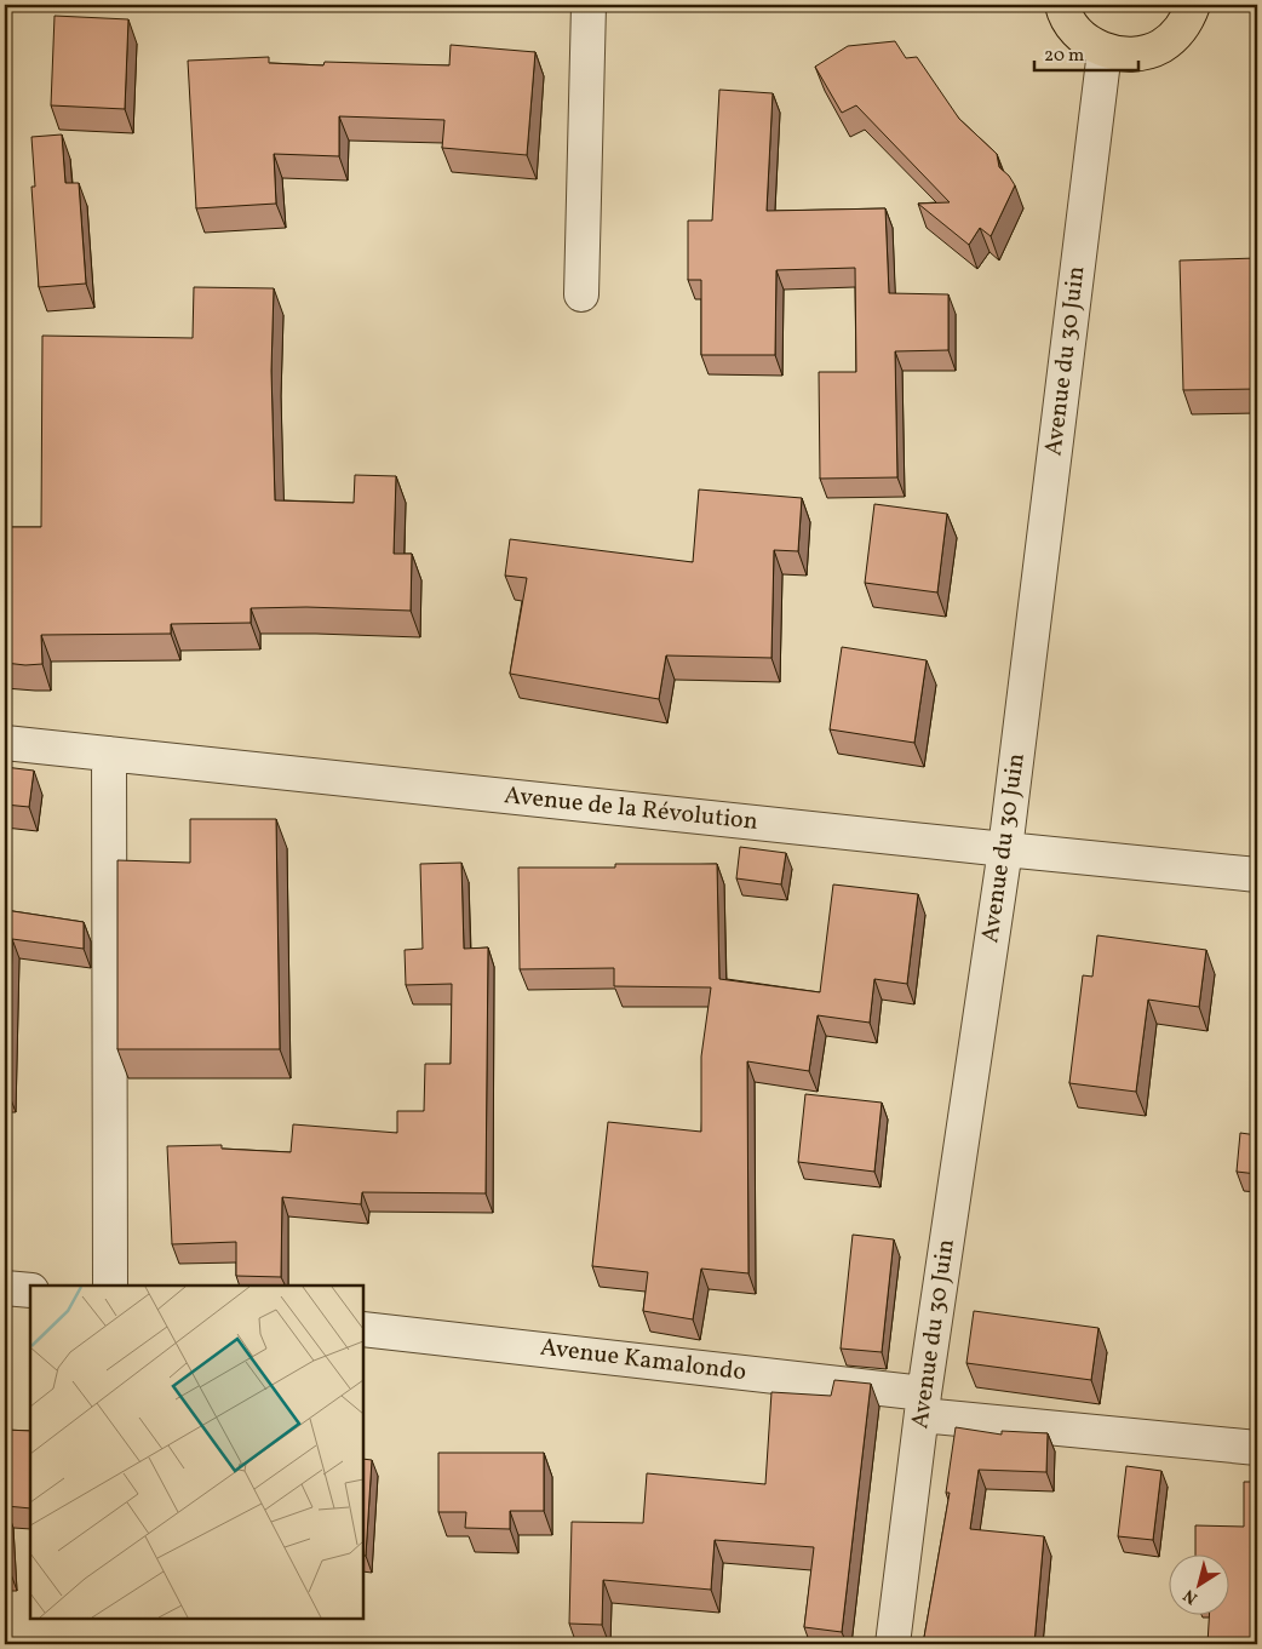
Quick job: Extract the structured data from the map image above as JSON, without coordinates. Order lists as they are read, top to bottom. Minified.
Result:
{"streets":{"street":["Avenue du 30 Juin","Avenue de la Révolution","Avenue Kamalondo"]},"crossings":[["Avenue du 30 Juin","Avenue de la Révolution"],["Avenue du 30 Juin","Avenue Kamalondo"]],"scale_bar":"20 m","north":"bottom left"}
